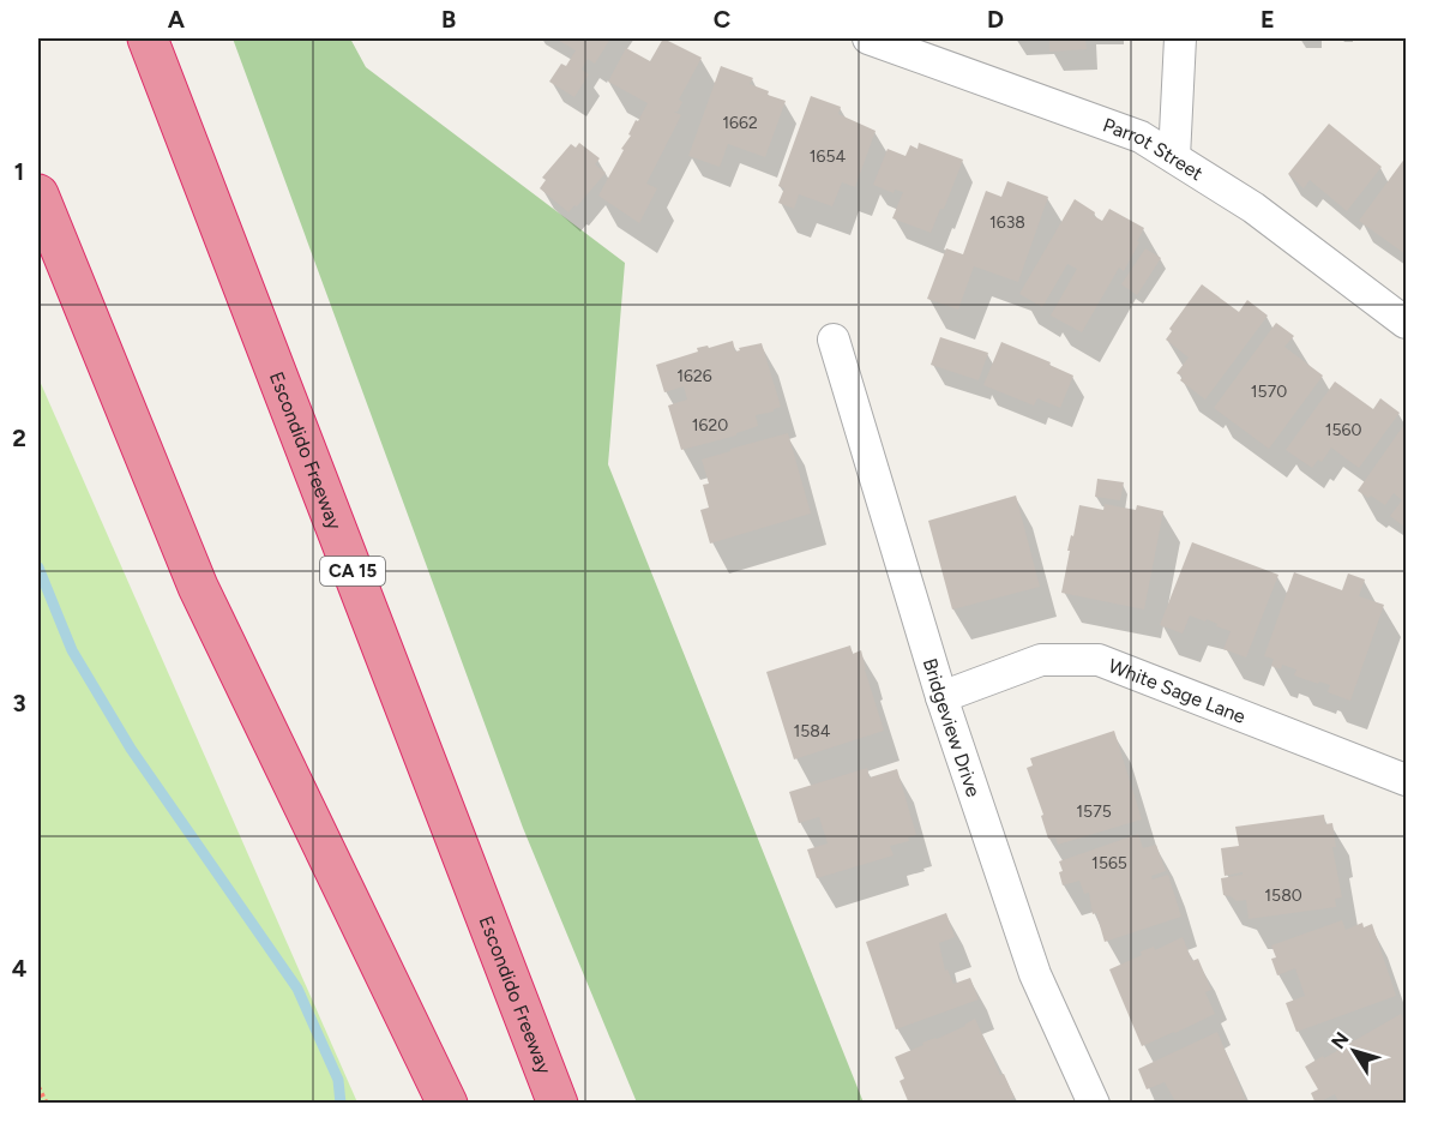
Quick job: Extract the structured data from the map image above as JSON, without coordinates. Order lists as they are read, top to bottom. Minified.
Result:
{"streets":{"highway":["Escondido Freeway","CA 15"],"street":["Parrot Street","White Sage Lane","Bridgeview Drive"]},"crossings":[["White Sage Lane","Bridgeview Drive"]],"house_numbers":["1662","1654","1638","1626","1570","1620","1560","1584","1575","1565","1580"],"north":"top left","grid":{"columns":["A","B","C","D","E"],"rows":["1","2","3","4"]}}
